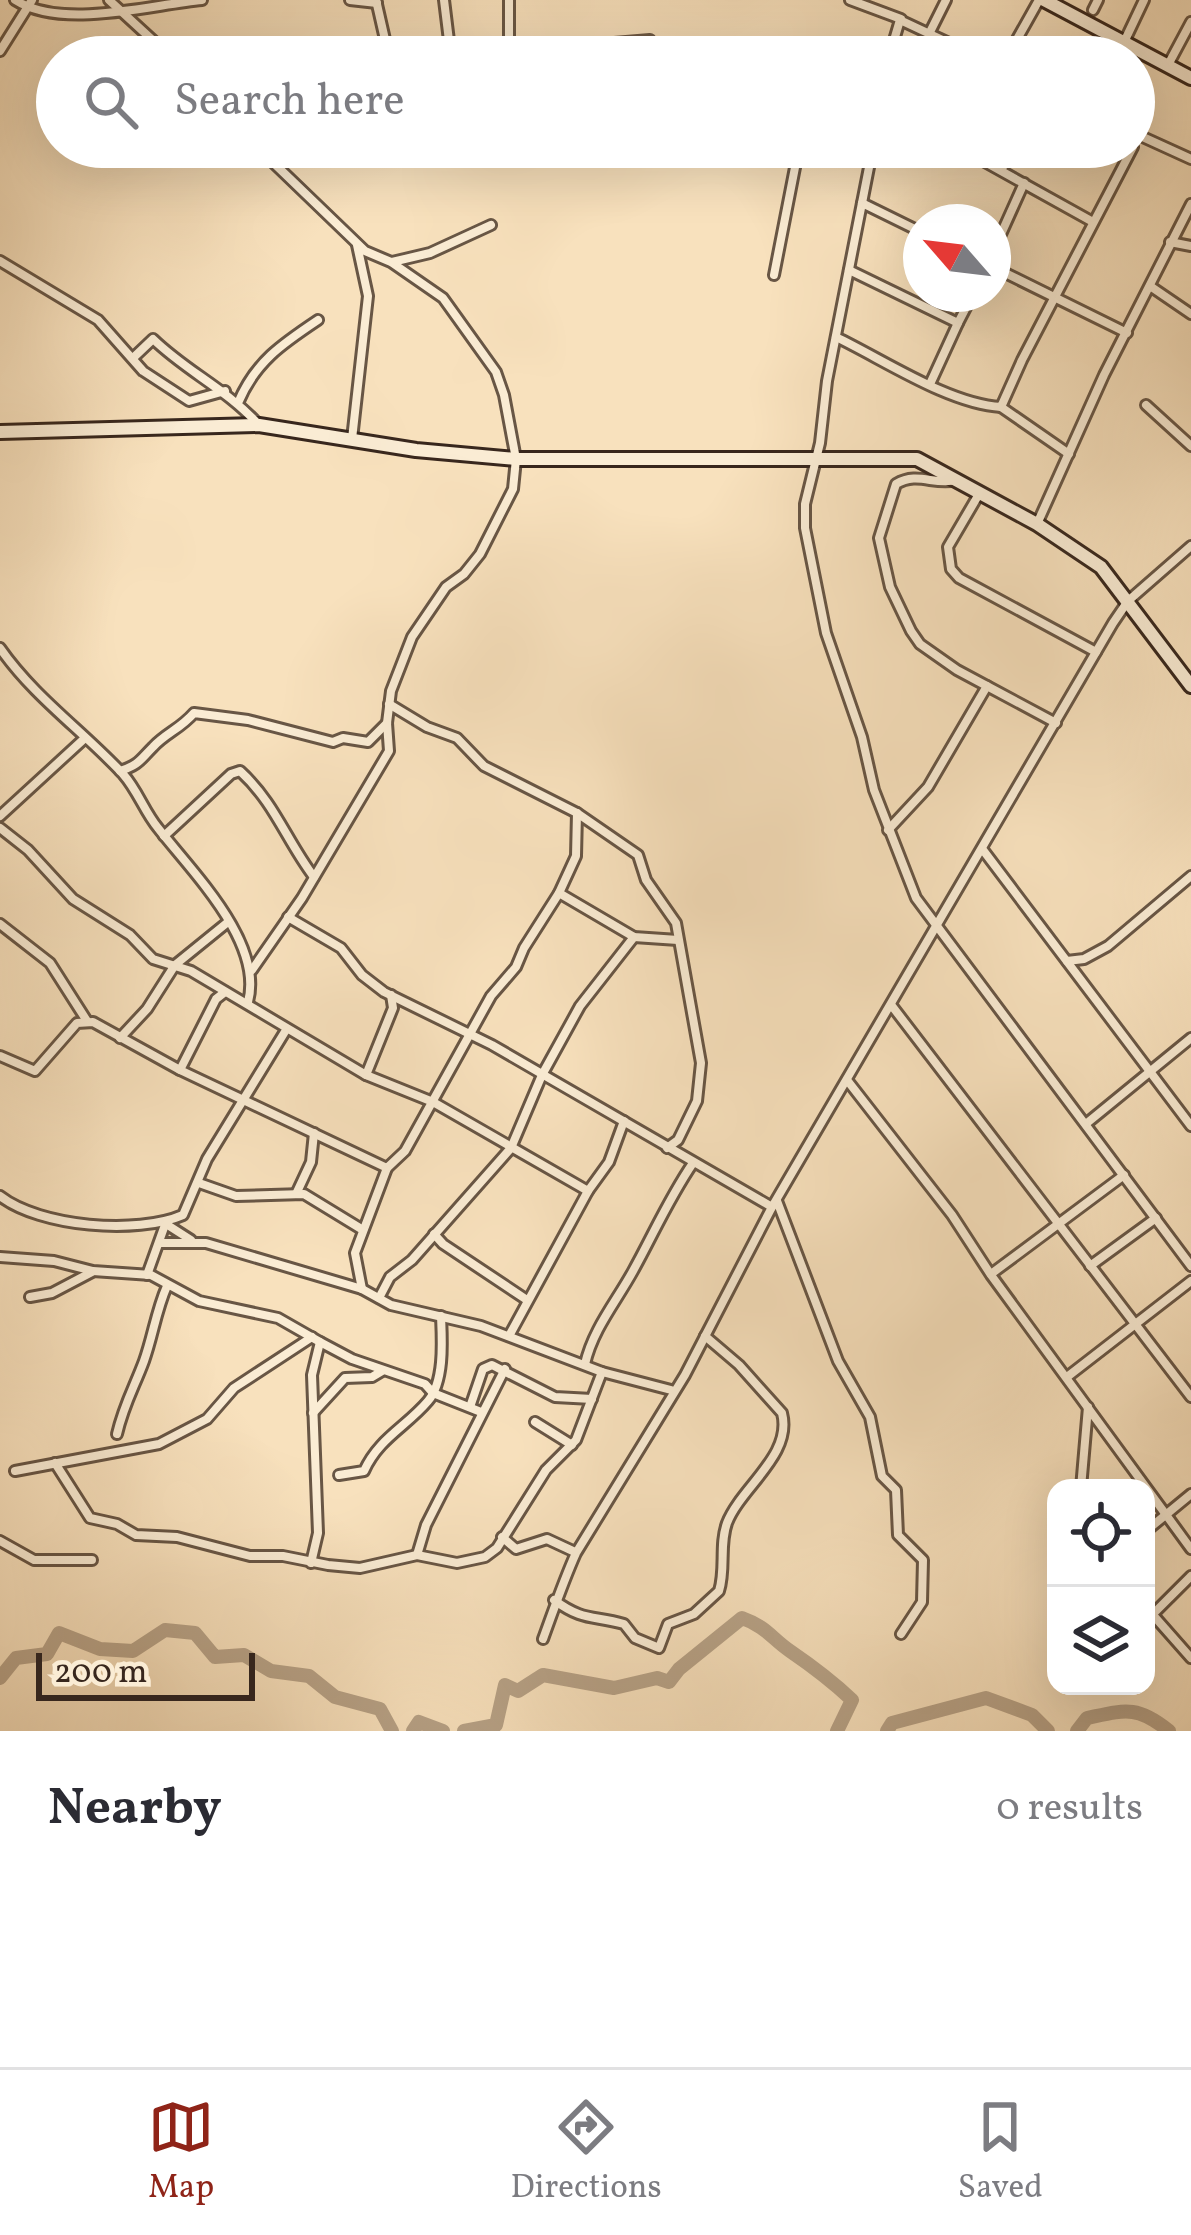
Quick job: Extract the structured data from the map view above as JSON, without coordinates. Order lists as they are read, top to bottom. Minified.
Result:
{"scale_bar":"200 m","north":"top left","page":{"search":"Search here","scale":"200 m","heading":["Nearby","0 results"],"nav":["Map","Directions","Saved"]}}
